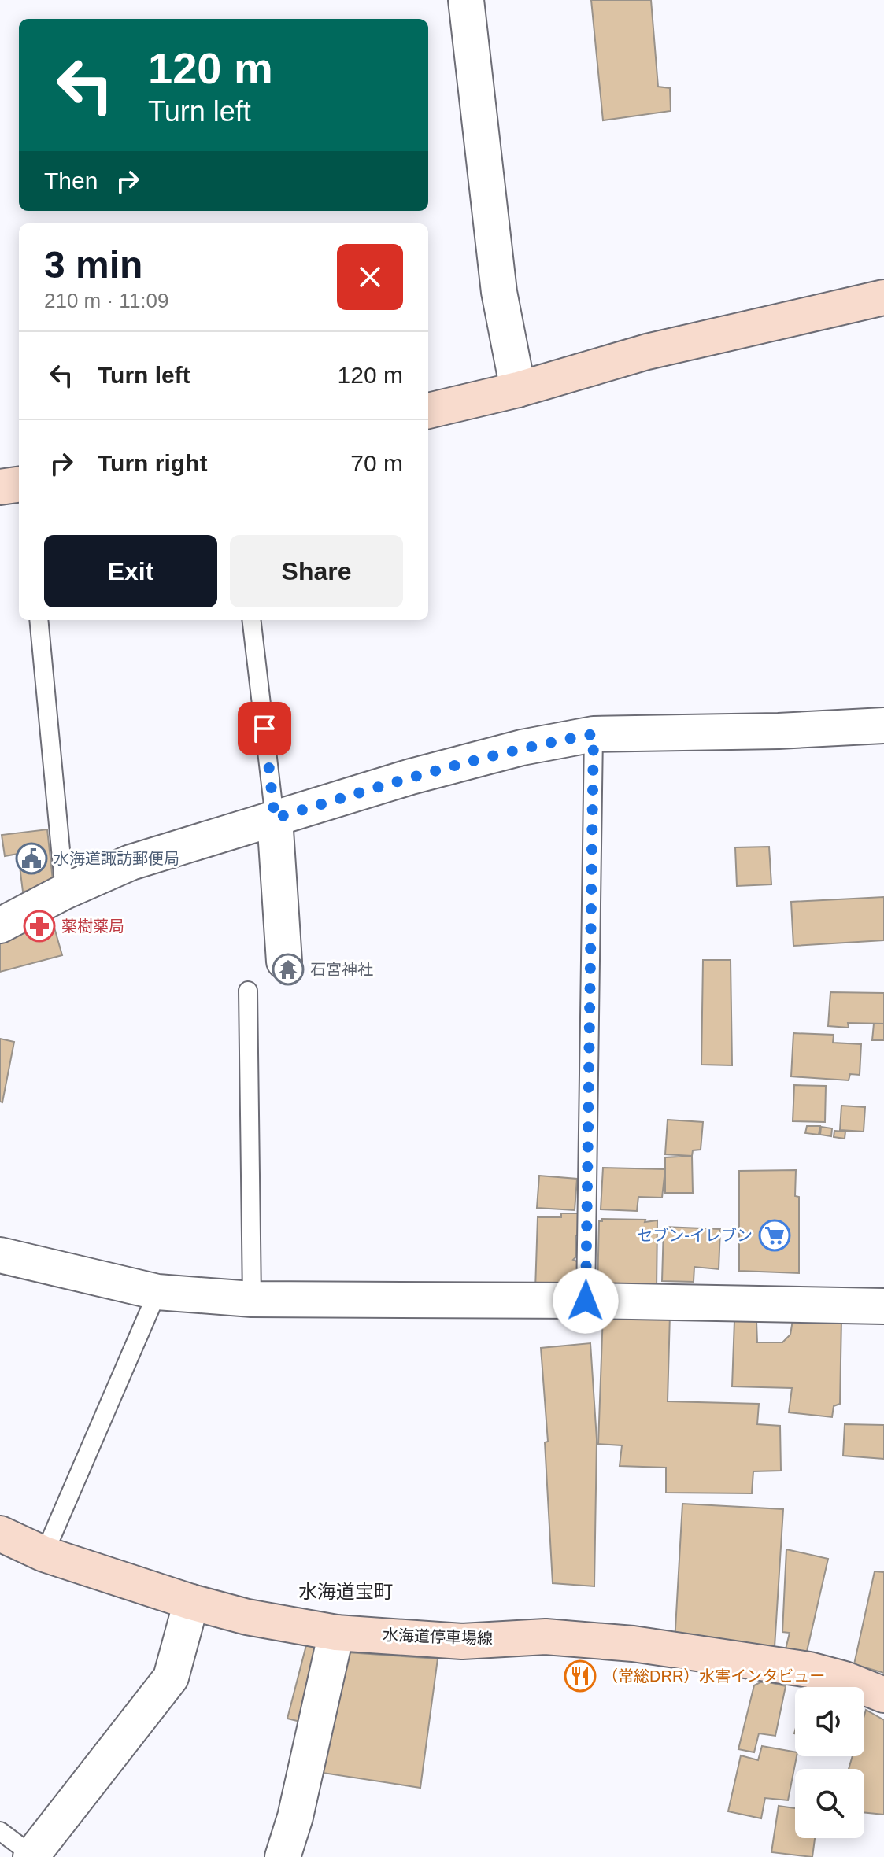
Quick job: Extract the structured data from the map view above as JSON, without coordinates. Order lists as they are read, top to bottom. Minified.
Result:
{"streets":{"main road":["水海道停車場線"]},"districts":["水海道宝町"],"places":{"public building":["水海道諏訪郵便局"],"pharmacy":["薬樹薬局"],"temple":["石宮神社"],"supermarket":["セブン-イレブン"],"restaurant":["（常総DRR）水害インタビュー"]},"page":{"turn":["120 m","Turn left"],"then":"Then","heading":["3 min","210 m · 11:09"],"list":[{"name":"Turn left","value":"120 m"},{"name":"Turn right","value":"70 m"}],"buttons":["Exit","Share"]}}
